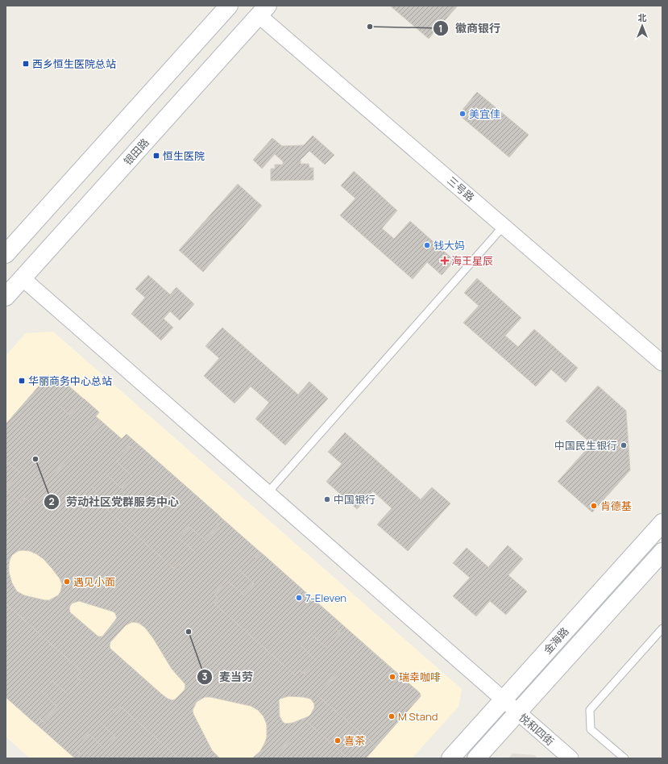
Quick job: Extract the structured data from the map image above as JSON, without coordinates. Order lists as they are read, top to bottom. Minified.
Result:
{"streets":{"street":["银田路","三号路","金海路","悦和四街"]},"crossings":[["银田路","三号路"],["银田路","悦和四街"],["金海路","悦和四街"]],"places":{"other":["徽商银行","美宜佳","钱大妈","中国民生银行","劳动社区党群服务中心","中国银行","肯德基","遇见小面","7-Eleven","麦当劳","瑞幸咖啡","M Stand","喜茶"],"transit":["西乡恒生医院总站","恒生医院","华丽商务中心总站"],"health":["海王星辰"]},"north":"top"}
